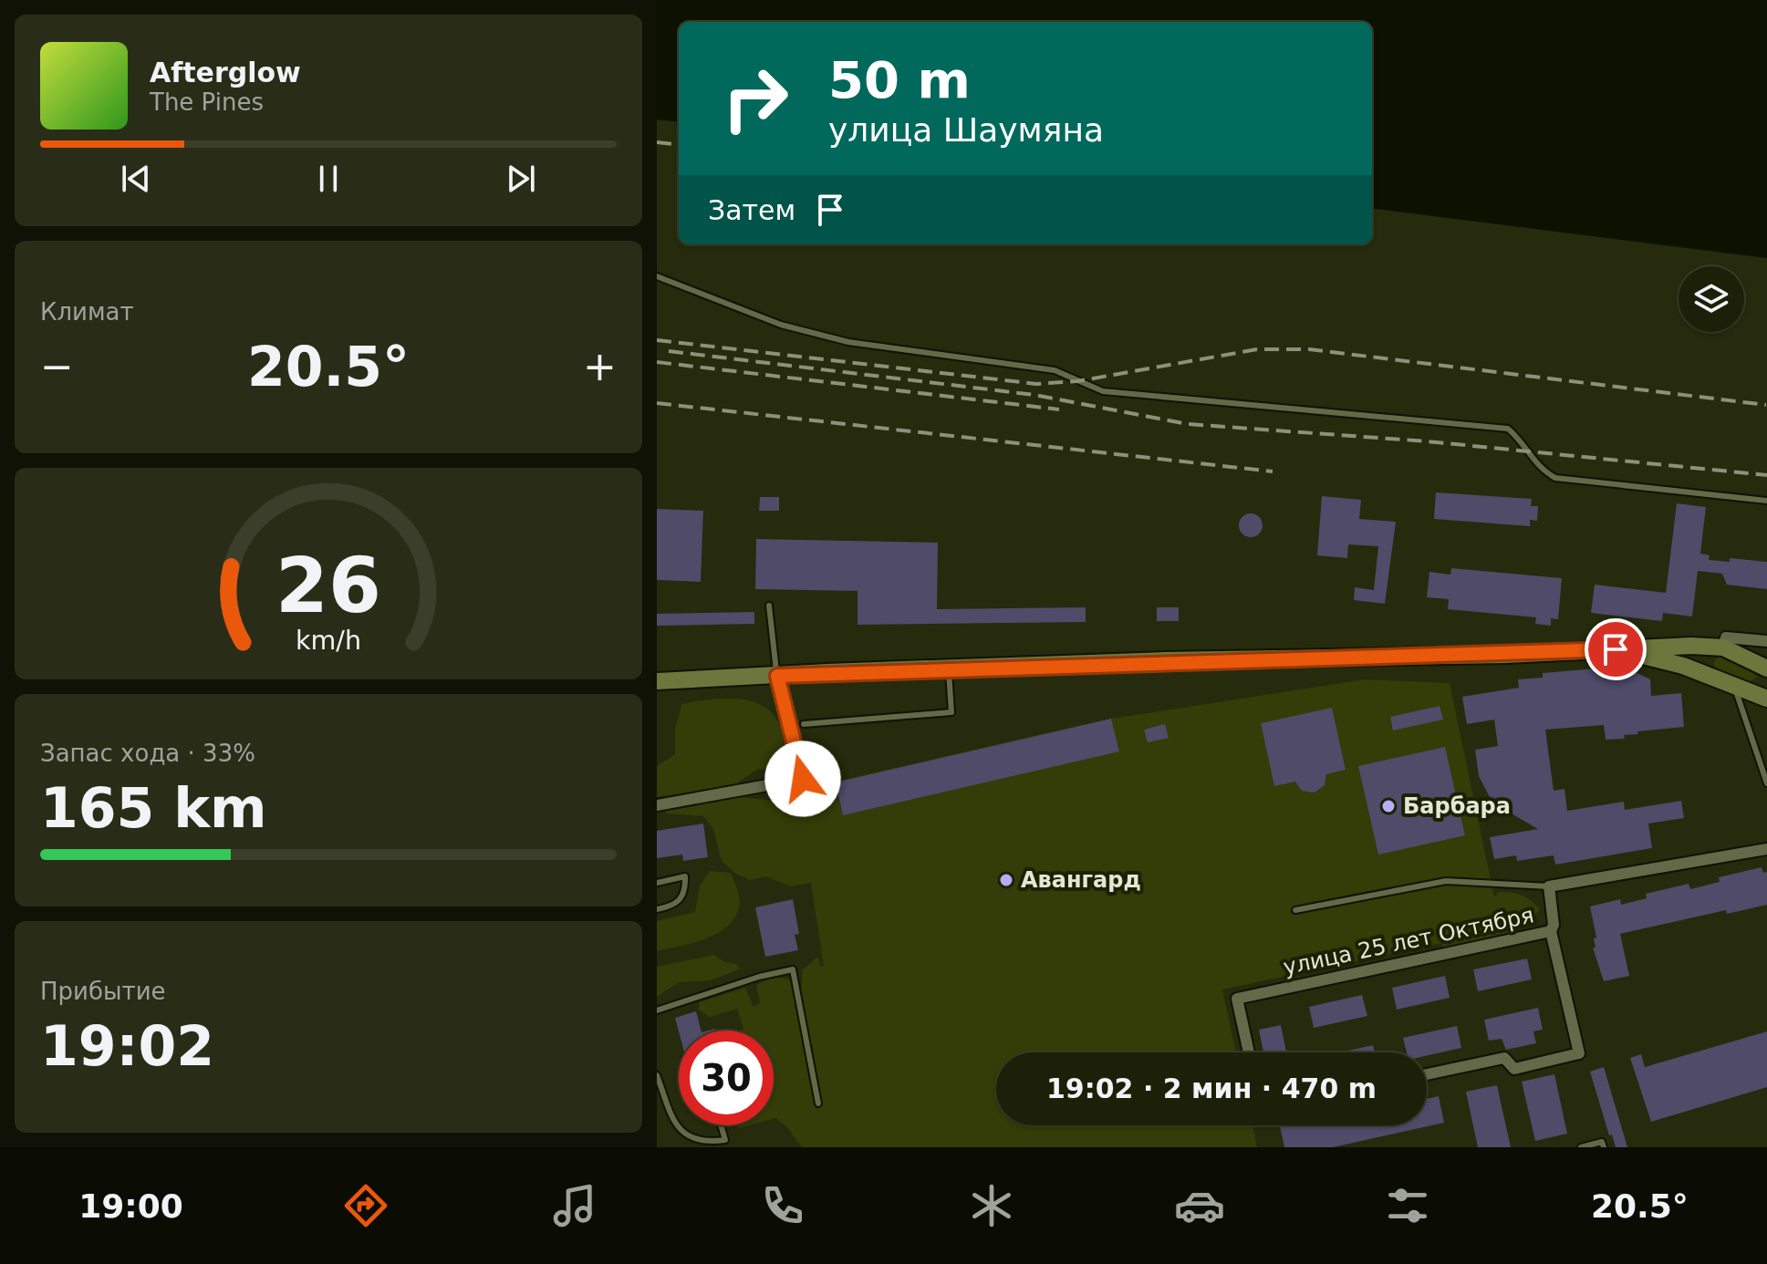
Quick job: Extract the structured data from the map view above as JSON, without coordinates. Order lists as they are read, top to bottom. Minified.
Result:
{"streets":{"street":["улица 25 лет Октября"]},"places":["Барбара","Авангард"],"page":{"turn":["50 m","улица Шаумяна"],"song":["Afterglow","The Pines"],"then":"Затем","tile":["Климат",["Запас хода · 33%","165 km"],["Прибытие","19:02"]],"heat":["−","20.5°","+"],"limit":"30","trip":"19:02 · 2 мин · 470 m","tabs":["19:00","20.5°"],"gauge":["26","km/h"]}}
